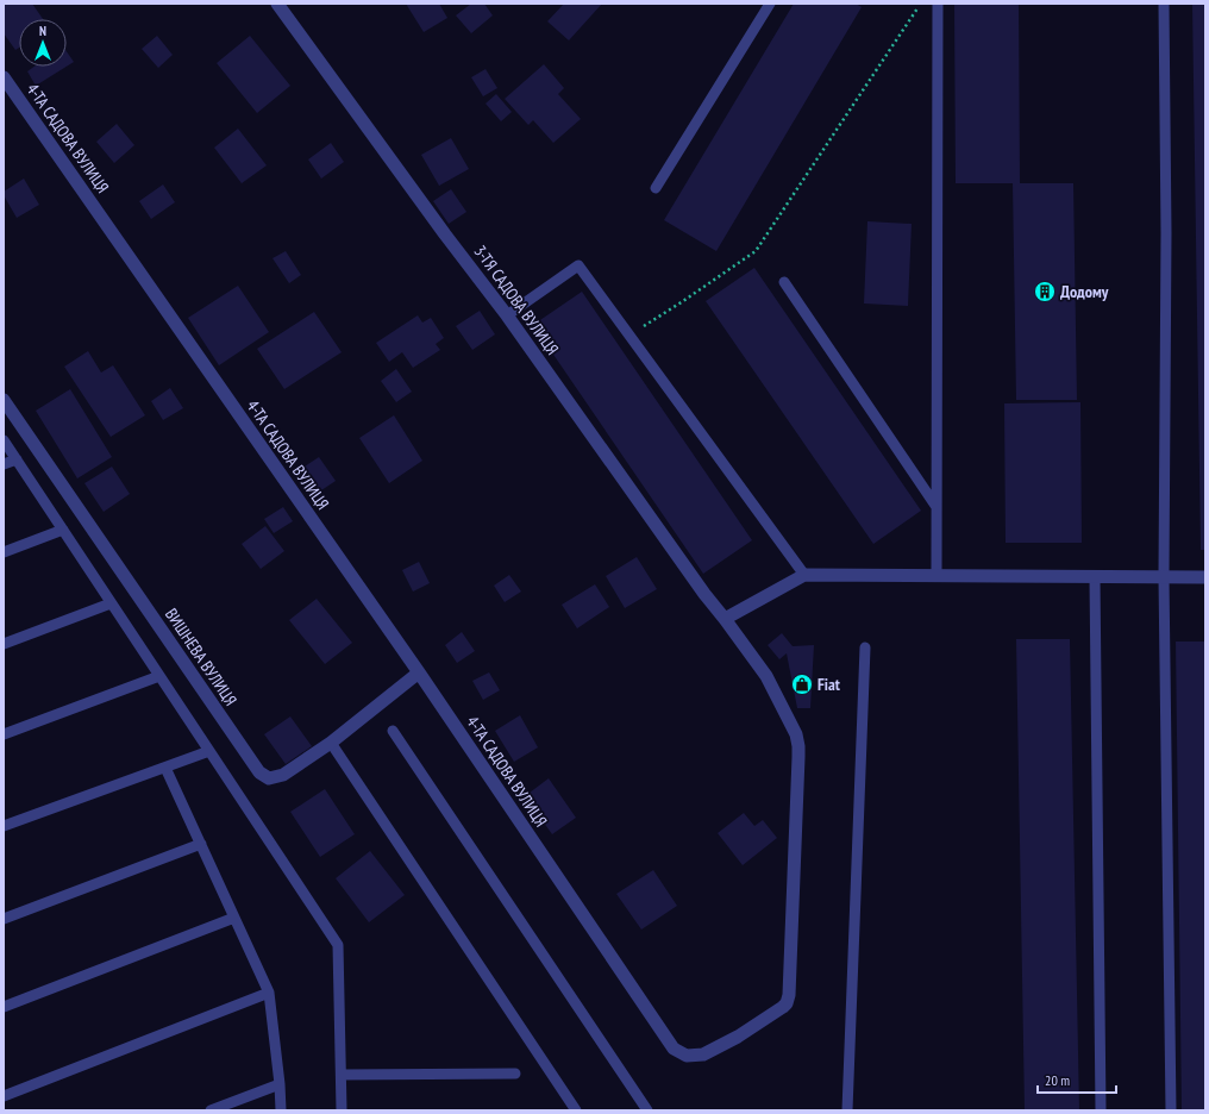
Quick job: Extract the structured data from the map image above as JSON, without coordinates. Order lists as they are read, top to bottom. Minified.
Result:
{"streets":{"street":["4-ТА САДОВА ВУЛИЦЯ","3-ТЯ САДОВА ВУЛИЦЯ","ВИШНЕВА ВУЛИЦЯ"]},"crossings":[["4-ТА САДОВА ВУЛИЦЯ","3-ТЯ САДОВА ВУЛИЦЯ"],["4-ТА САДОВА ВУЛИЦЯ","ВИШНЕВА ВУЛИЦЯ"]],"places":{"building":["Додому"],"shop":["Fiat"]},"scale_bar":"20 m","north":"top"}
